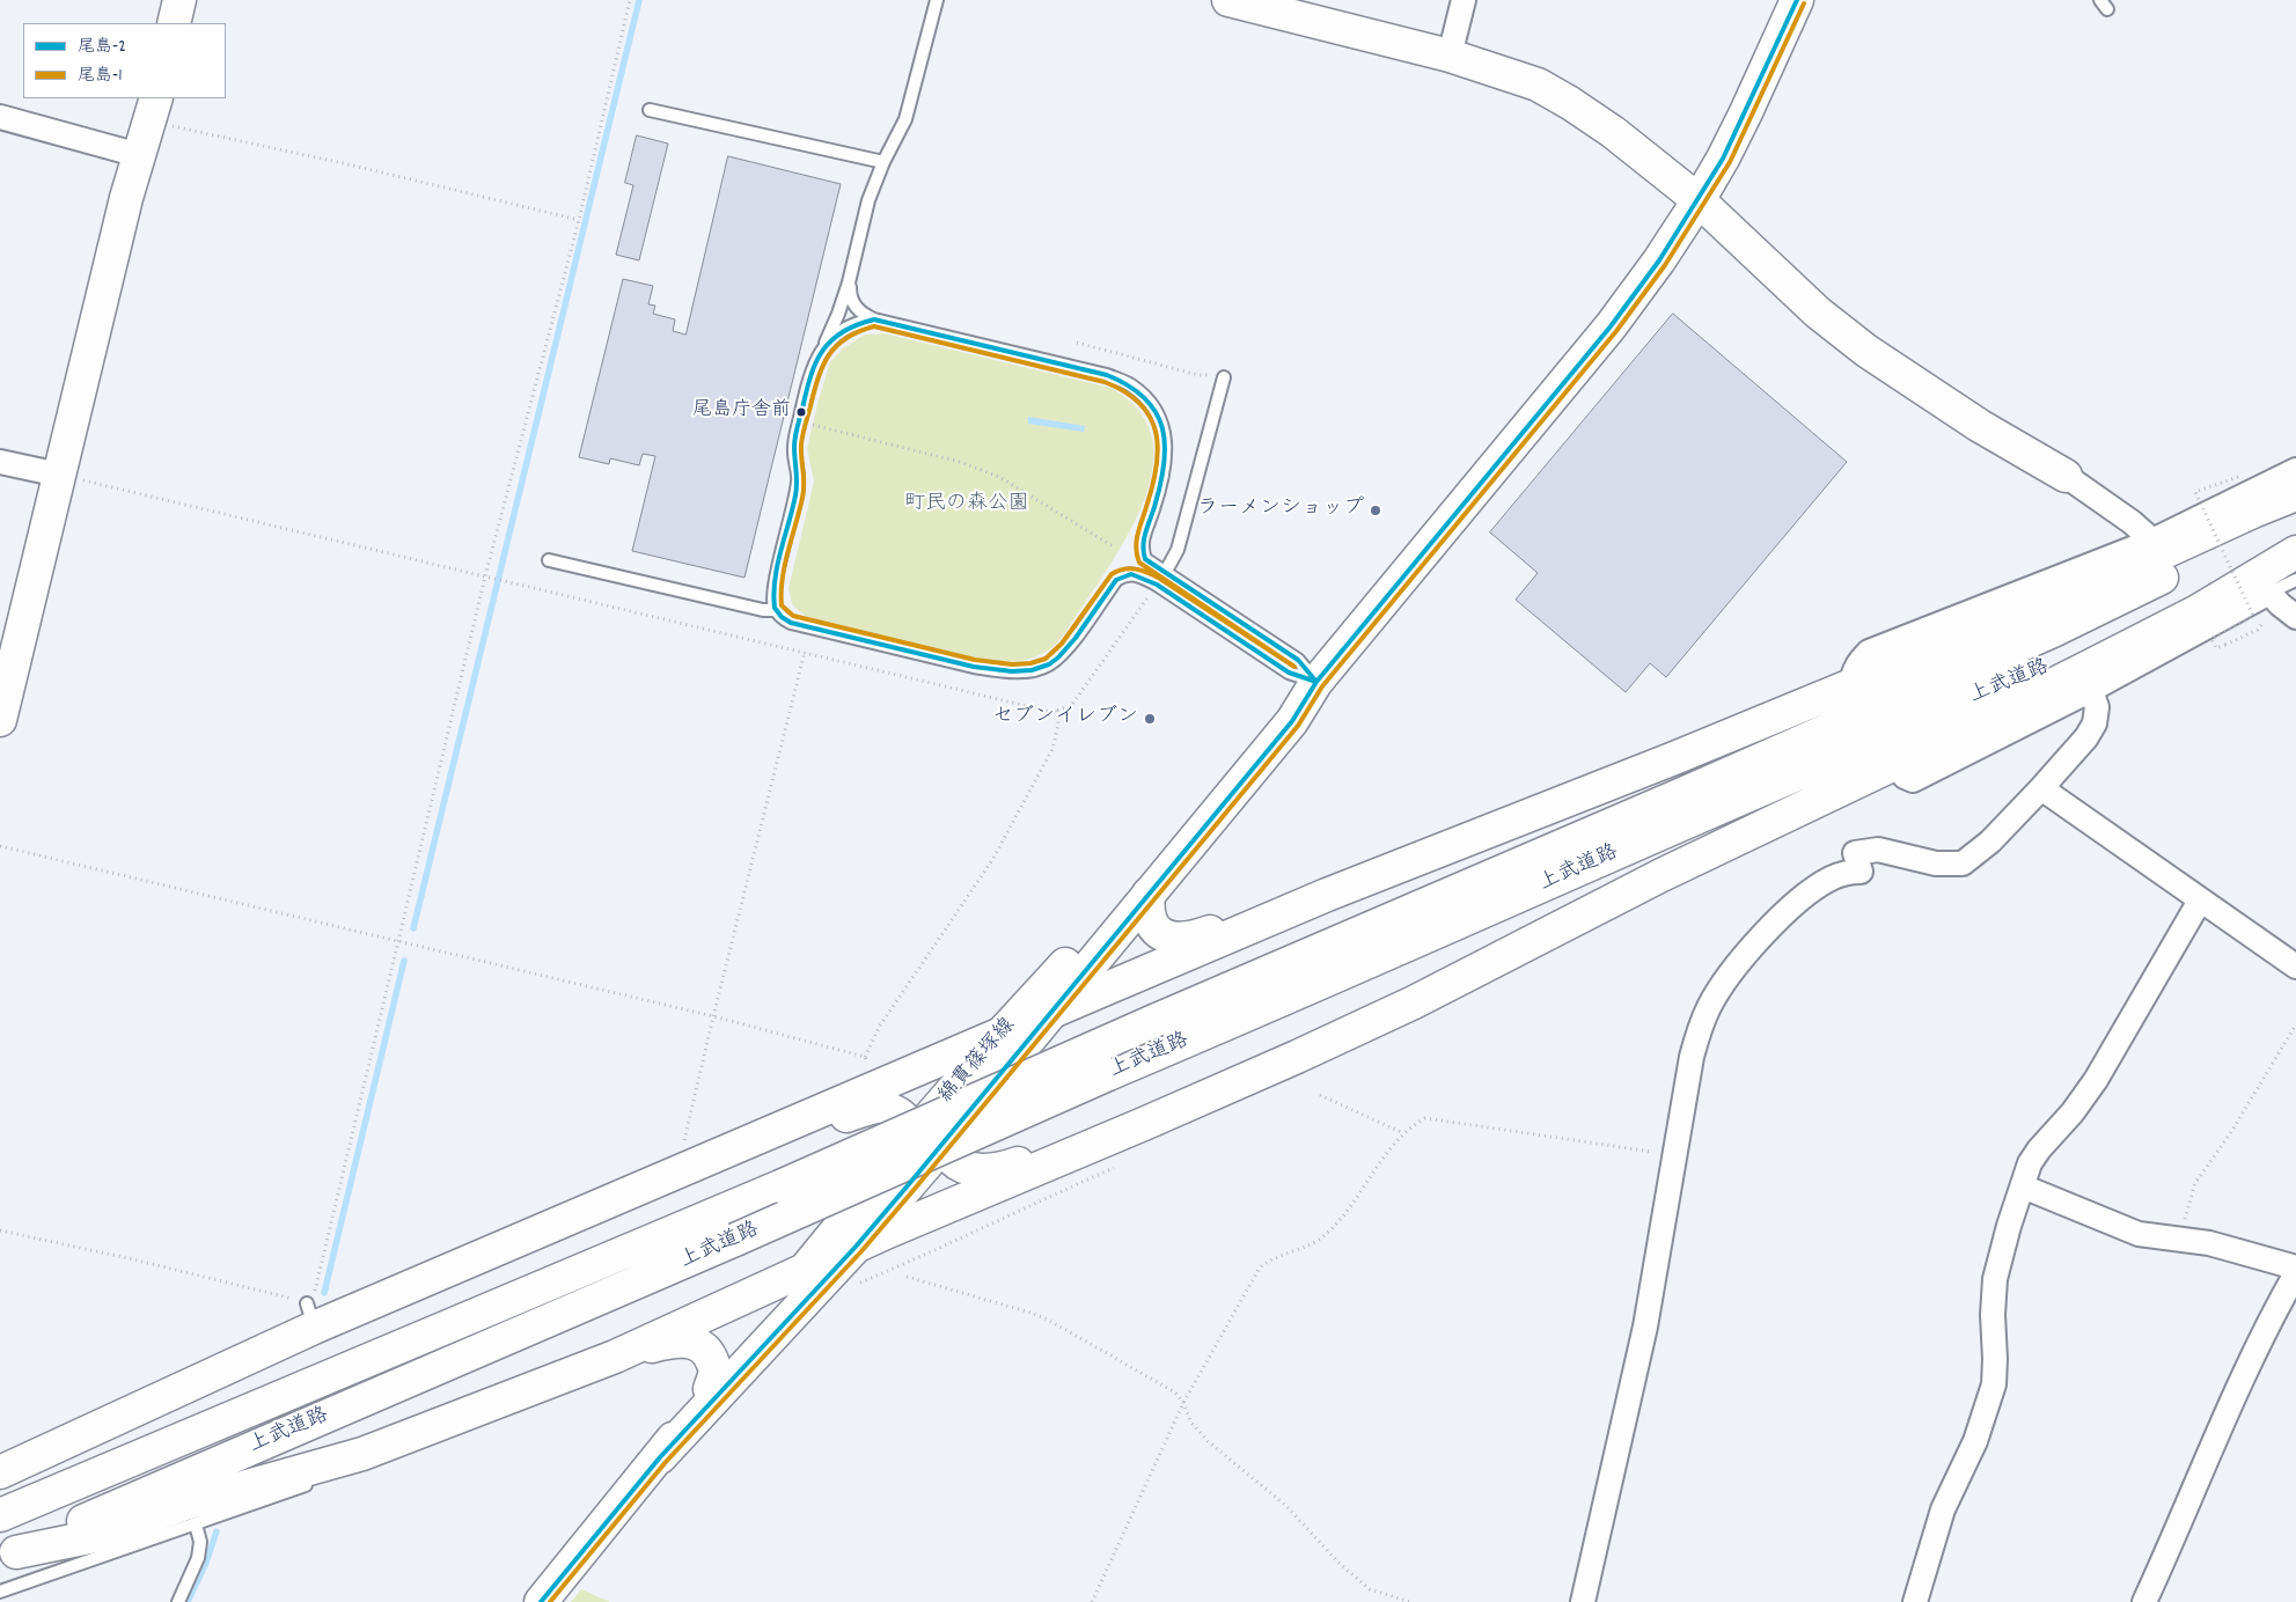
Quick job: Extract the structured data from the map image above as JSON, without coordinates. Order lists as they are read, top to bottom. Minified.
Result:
{"streets":{"main road":["上武道路","綿貫篠塚線"]},"parks":["町民の森公園"],"places":["尾島庁舎前","ラーメンショップ","セブンイレブン"],"lines":["transit line 尾島-2","transit line 尾島-1"],"legend":["尾島-2","尾島-1"]}
